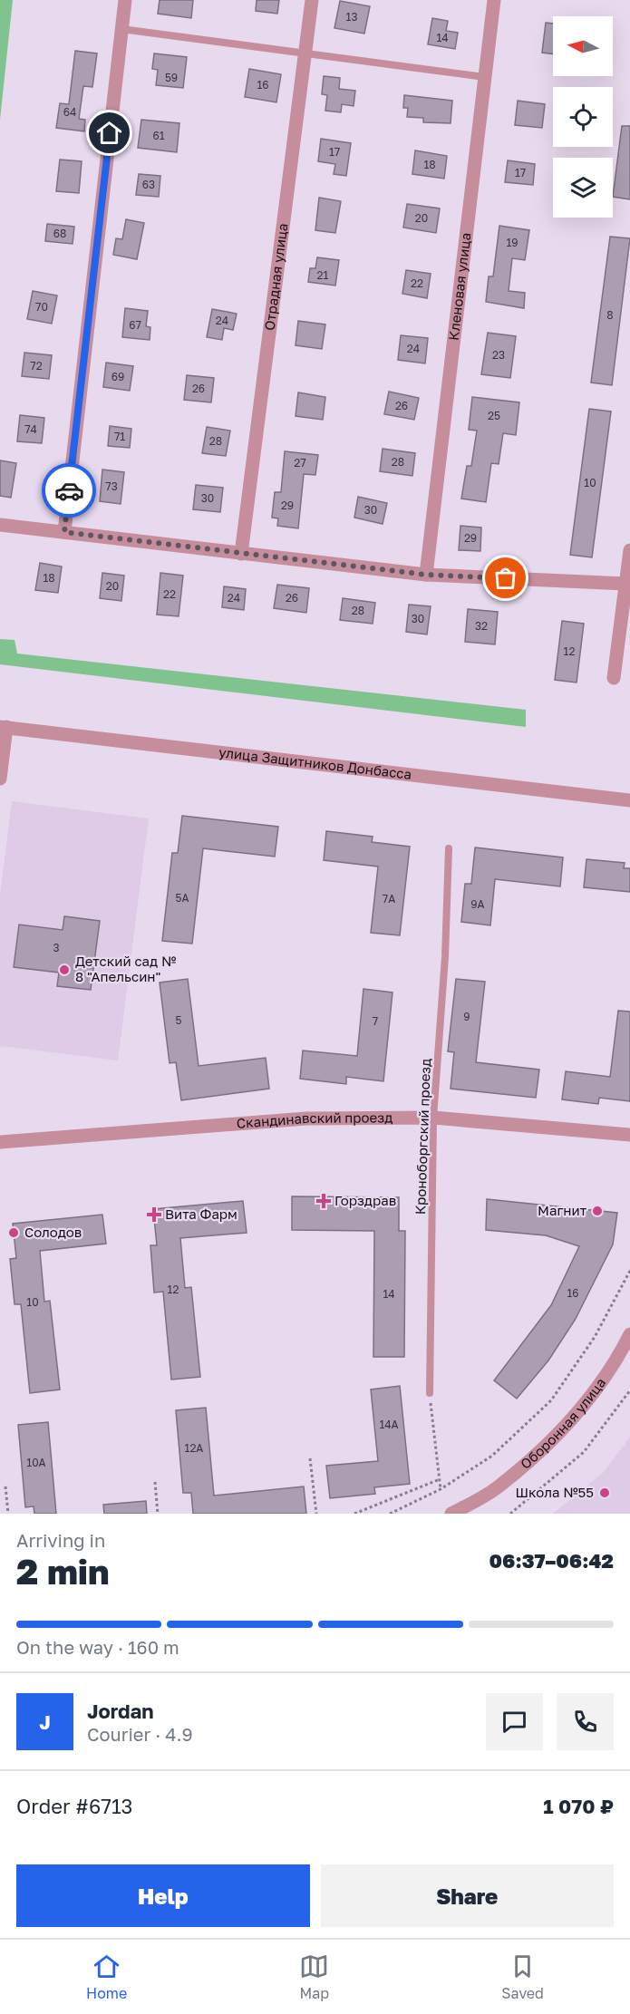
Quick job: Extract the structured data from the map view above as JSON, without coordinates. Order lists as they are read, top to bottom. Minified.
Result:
{"streets":{"street":["Отрадная улица","Кленовая улица","улица Защитников Донбасса","Скандинавский проезд","Оборонная улица"],"lane":["Кроноборгский проезд"]},"crossings":[["Скандинавский проезд","Кроноборгский проезд"]],"places":{"other":["Детский сад № 8 \"Апельсин\"","Магнит","Солодов","Школа №55"],"health":["Горздрав","Вита Фарм"]},"house_numbers":["13","14","59","16","64","61","17","18","17","63","20","68","19","21","22","70","8","24","67","24","23","72","69","26","26","25","74","71","28","28","27","10","73","30","29","30","29","18","20","22","24","26","28","30","32","12","5А","7А","9А","3","9","5","7","12","16","14","10","14А","12А","10А"],"north":"left","page":{"heading":["2 min","Arriving in","06:37–06:42"],"panel":["Jordan","Courier · 4.9","Order #6713","1 070 ₽"],"bar":"On the way · 160 m","round":"J","buttons":["Help","Share"],"tabs":["Home","Map","Saved"]}}
